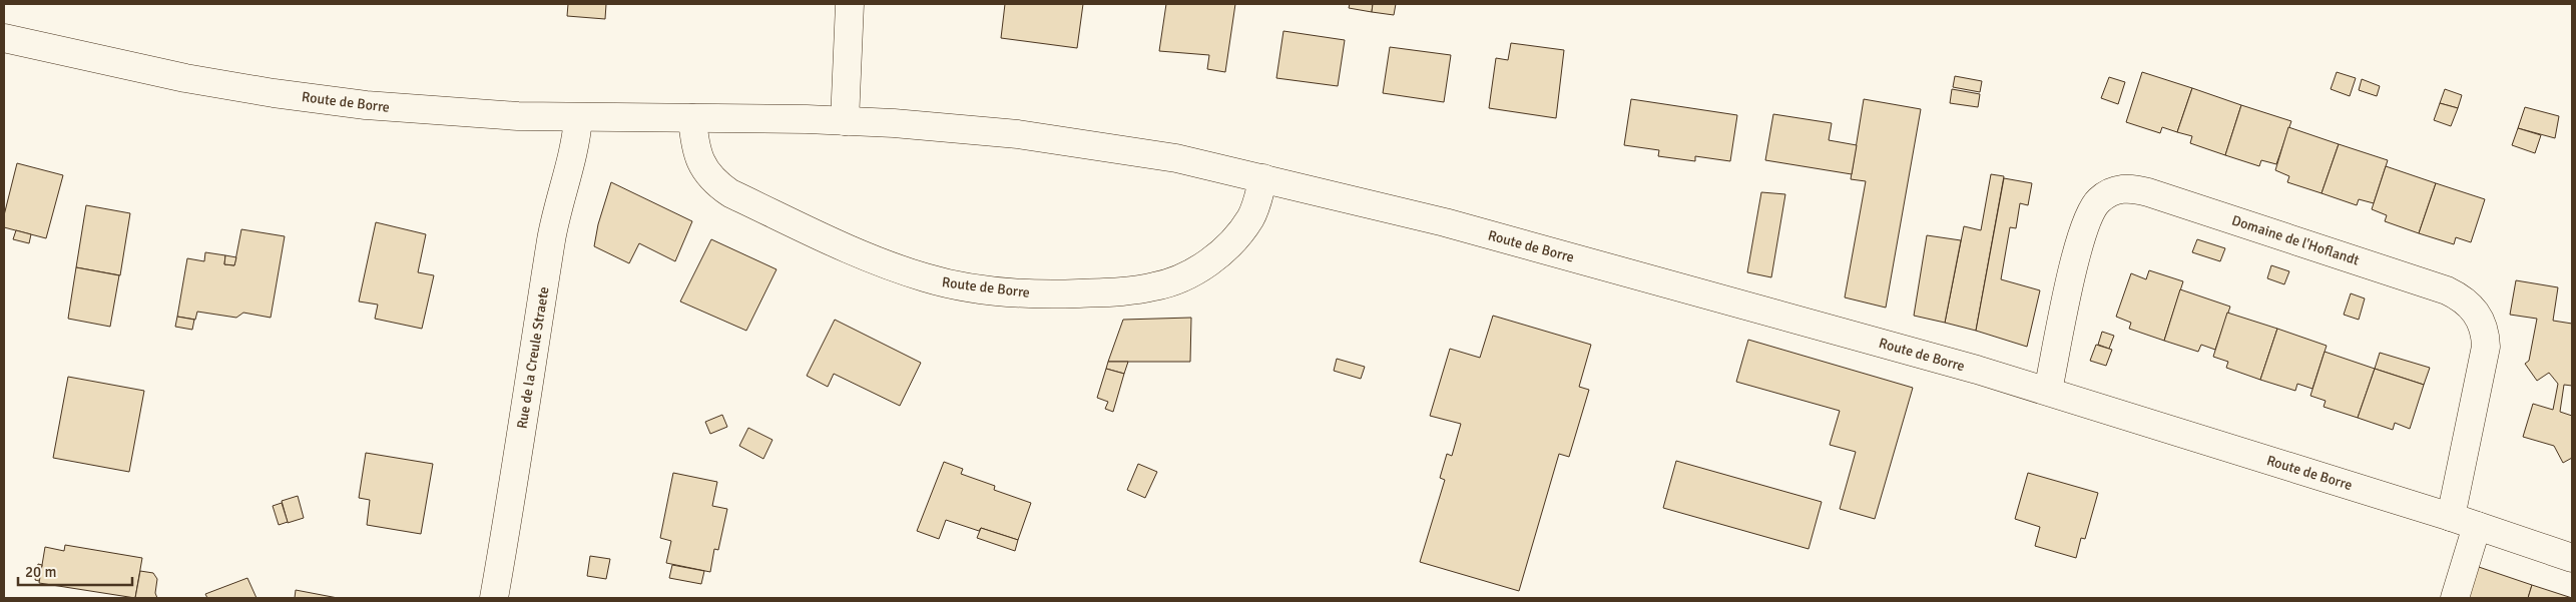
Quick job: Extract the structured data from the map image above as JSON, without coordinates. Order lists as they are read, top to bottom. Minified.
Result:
{"streets":{"main road":["Route de Borre","Domaine de l'Hoflandt","Rue de la Creule Straete"]},"crossings":[["Route de Borre","Domaine de l'Hoflandt"],["Route de Borre","Rue de la Creule Straete"]],"scale_bar":"20 m"}
